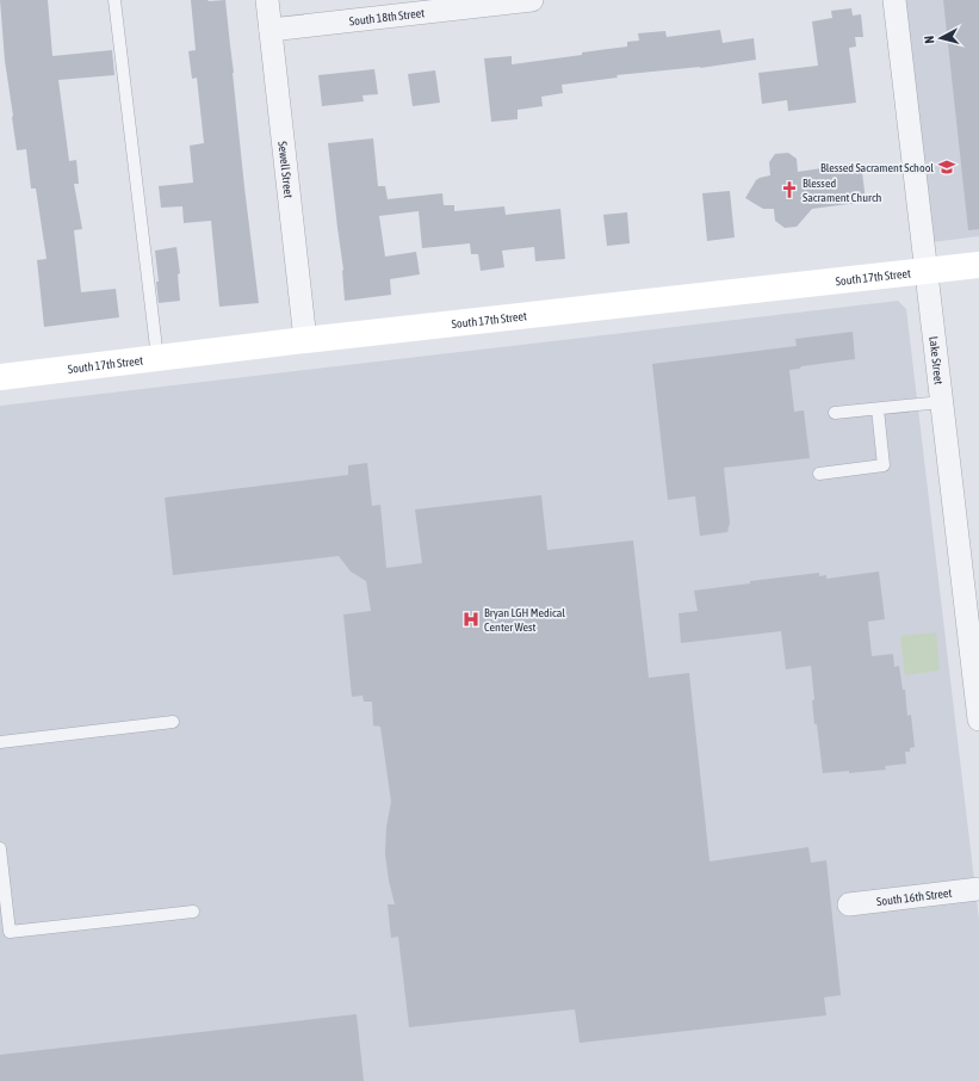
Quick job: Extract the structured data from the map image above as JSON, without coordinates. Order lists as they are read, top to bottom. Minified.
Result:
{"streets":{"main road":["South 17th Street"],"street":["South 18th Street","Sewell Street","Lake Street","South 16th Street"]},"crossings":[["South 18th Street","Sewell Street"],["Sewell Street","South 17th Street"],["South 17th Street","Lake Street"]],"places":{"school or university":["Blessed Sacrament School"],"church":["Blessed Sacrament Church"],"hospital":["Bryan LGH Medical Center West"]},"north":"left"}
